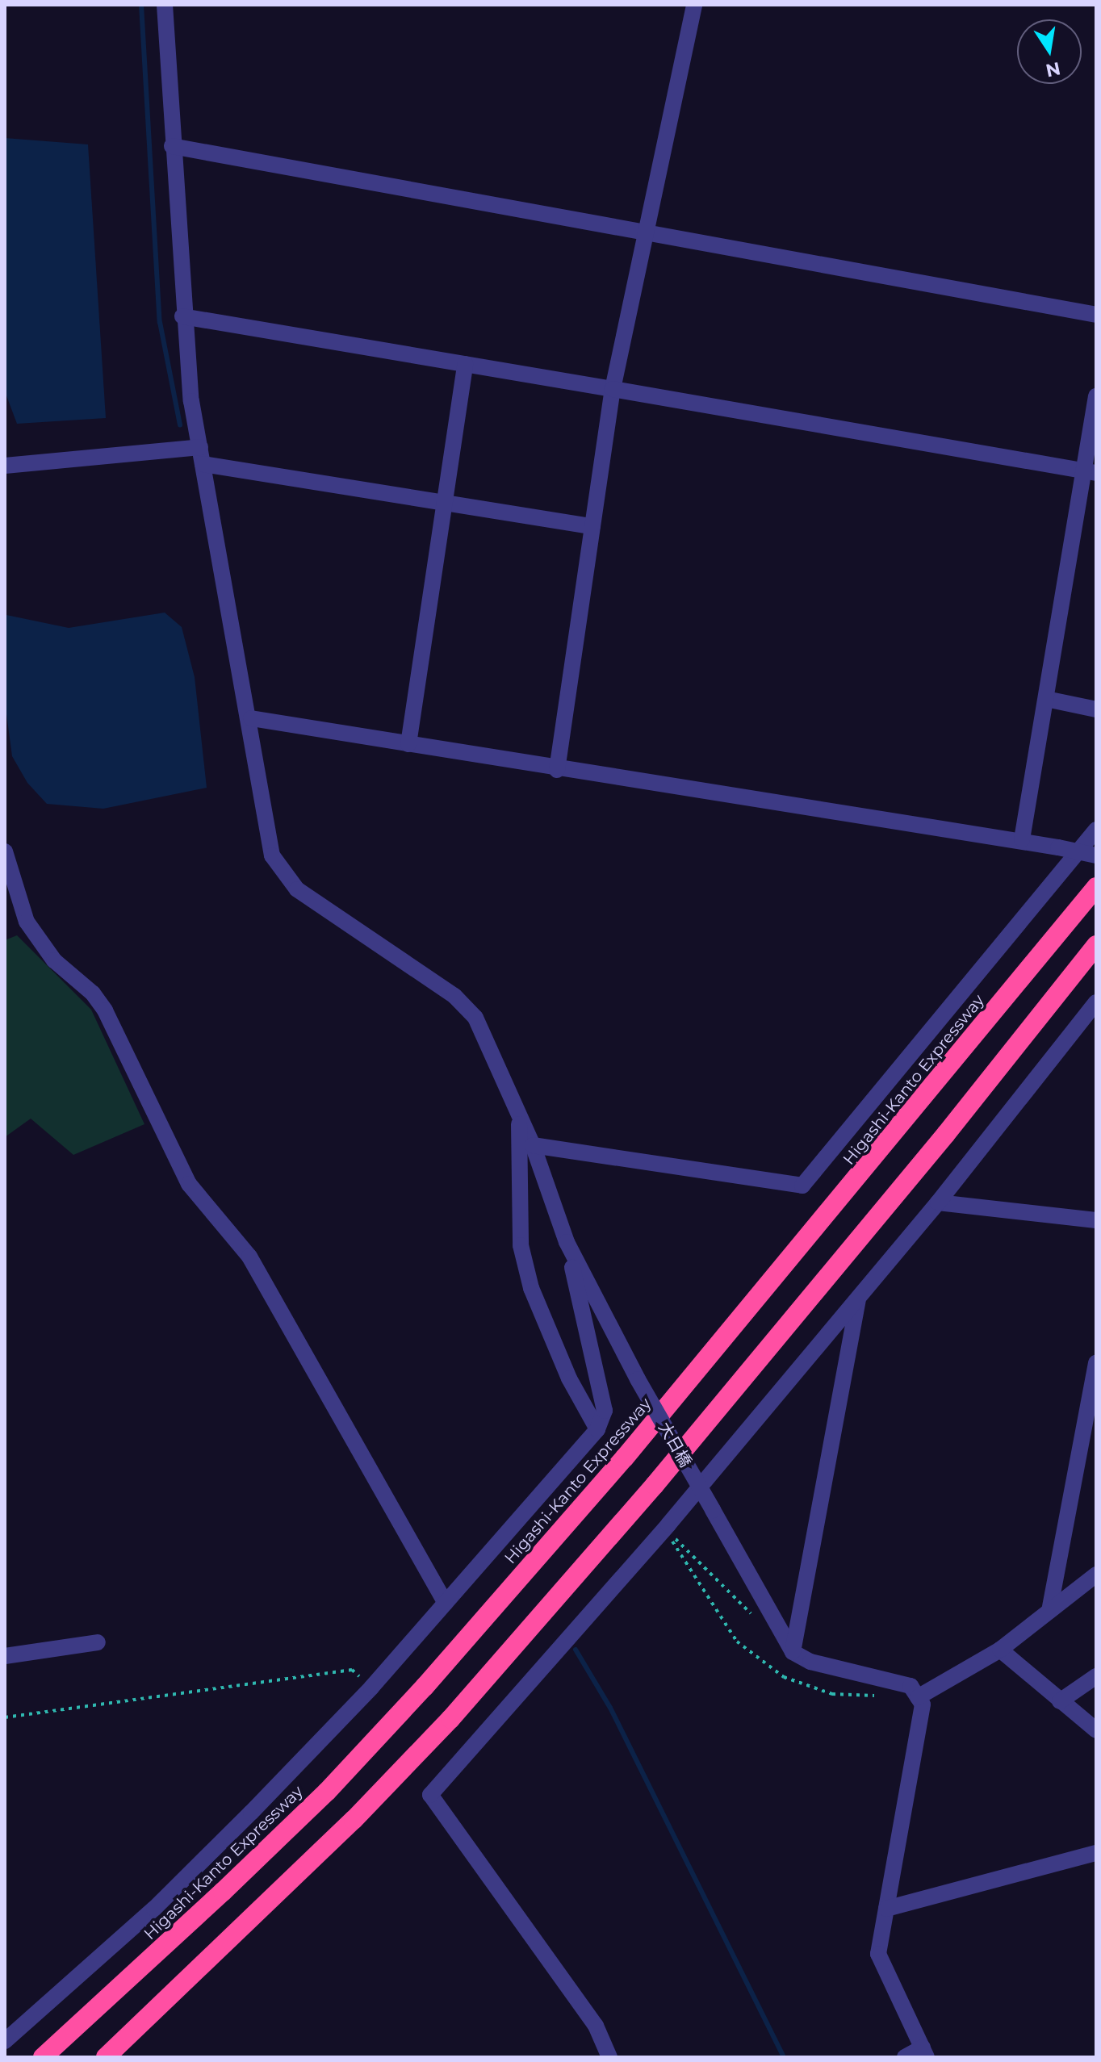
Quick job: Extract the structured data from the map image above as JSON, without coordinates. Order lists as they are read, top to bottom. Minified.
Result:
{"streets":{"highway":["Higashi-Kanto Expressway"],"street":["大日橋"]},"north":"bottom"}
